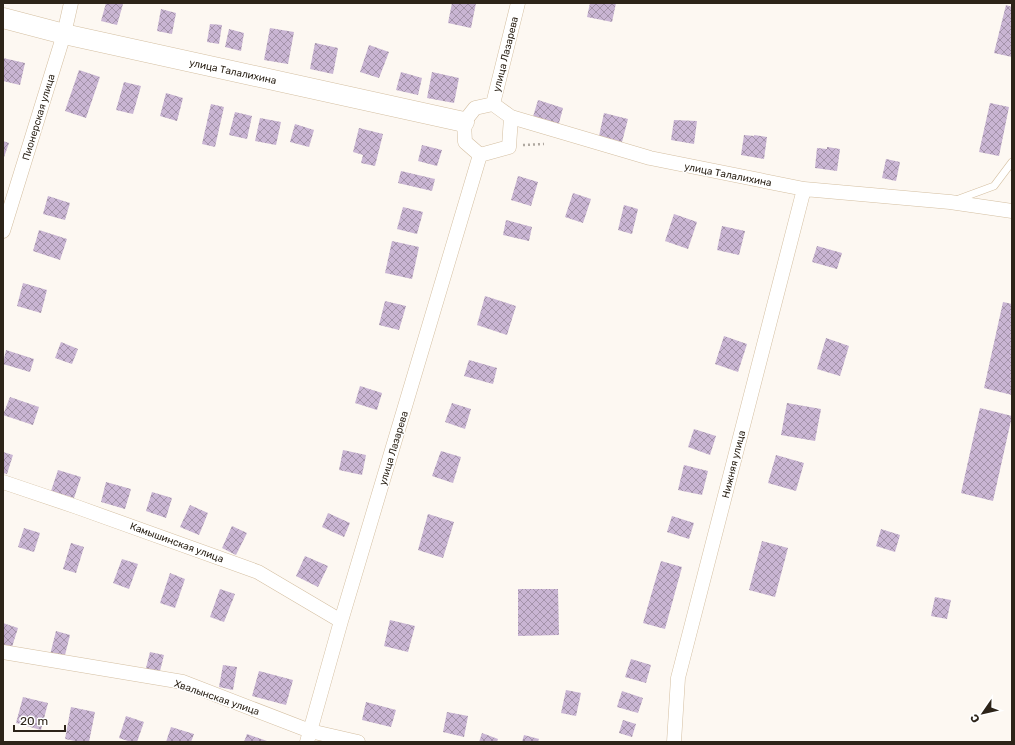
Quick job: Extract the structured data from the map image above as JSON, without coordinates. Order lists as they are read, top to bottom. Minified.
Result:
{"streets":{"street":["улица Лазарева","улица Талалихина","Пионерская улица","Нижняя улица","Камышинская улица","Хвалынская улица"]},"crossings":[["улица Лазарева","улица Талалихина"],["улица Лазарева","Камышинская улица"],["улица Лазарева","Хвалынская улица"],["улица Талалихина","Пионерская улица"],["улица Талалихина","Нижняя улица"]],"scale_bar":"20 m","north":"bottom left"}
